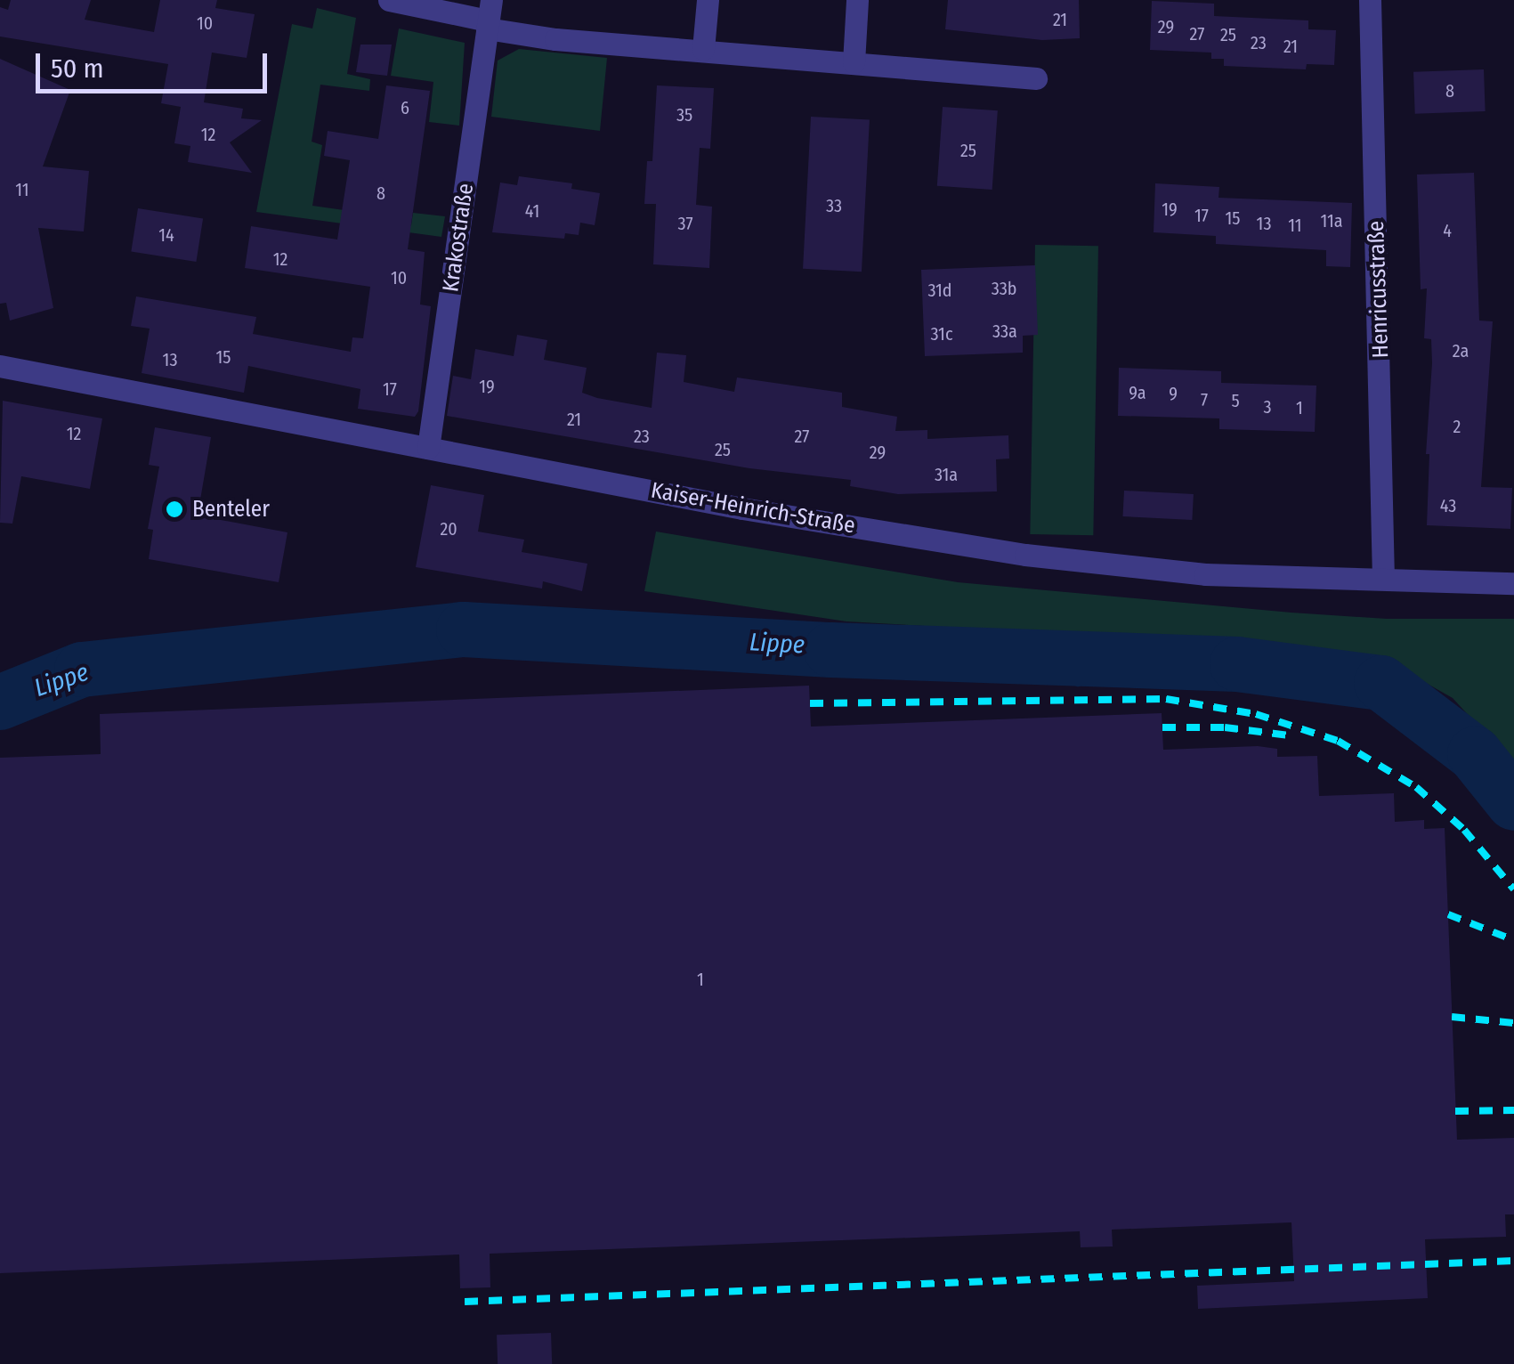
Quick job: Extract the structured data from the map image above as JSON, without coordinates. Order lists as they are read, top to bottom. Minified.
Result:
{"streets":{"street":["Krakostraße","Henricusstraße","Kaiser-Heinrich-Straße"]},"crossings":[["Krakostraße","Kaiser-Heinrich-Straße"],["Henricusstraße","Kaiser-Heinrich-Straße"]],"water":["Lippe"],"places":["Benteler"],"house_numbers":["21","10","29","27","25","23","21","8","6","35","12","25","11","8","33","19","41","17","15","11a","37","13","11","4","14","12","10","33b","31d","33a","31c","2a","15","13","19","17","9a","9","7","5","3","1","21","2","12","23","27","25","29","31a","43","20","1"],"scale_bar":"50 m"}
